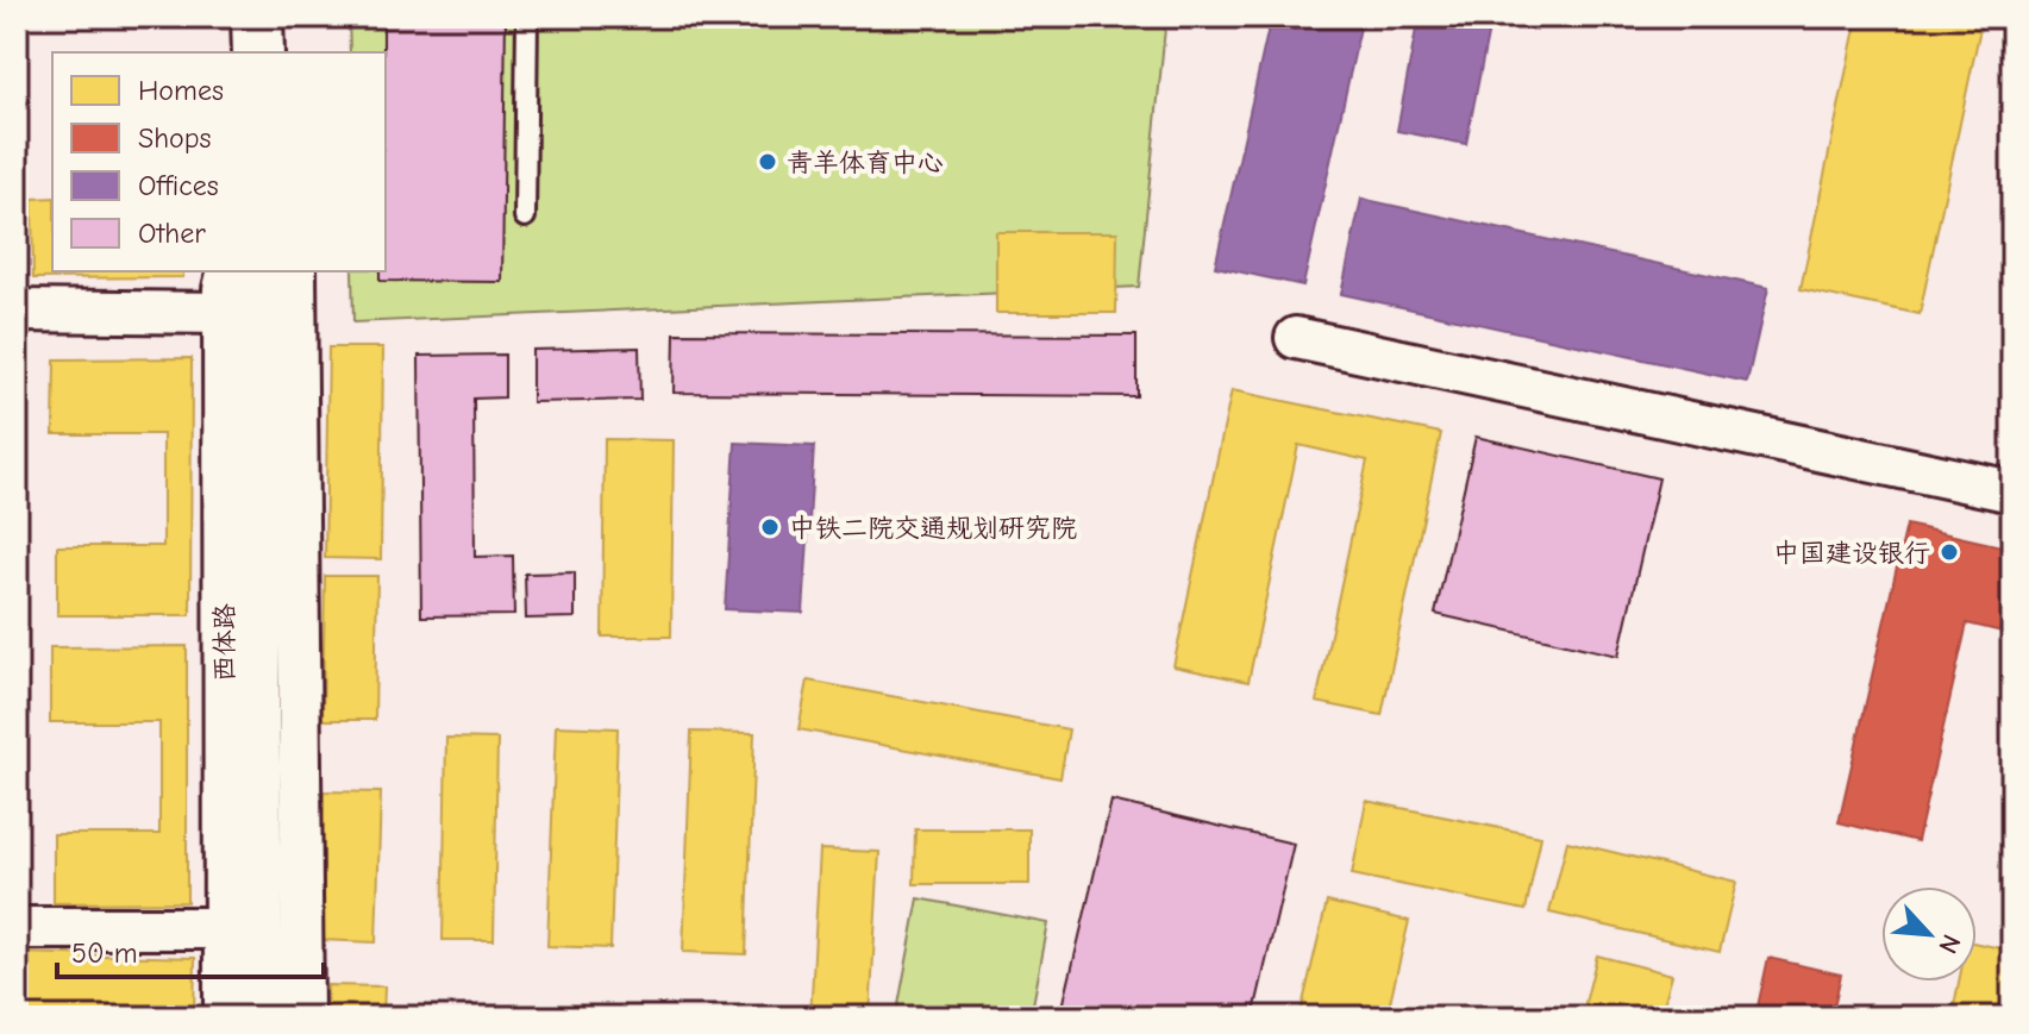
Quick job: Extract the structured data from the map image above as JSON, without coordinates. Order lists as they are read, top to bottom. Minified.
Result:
{"streets":{"street":["西体路"]},"places":["青羊体育中心","中铁二院交通规划研究院","中国建设银行"],"legend":["Homes","Shops","Offices","Other"],"scale_bar":"50 m","north":"bottom right"}
